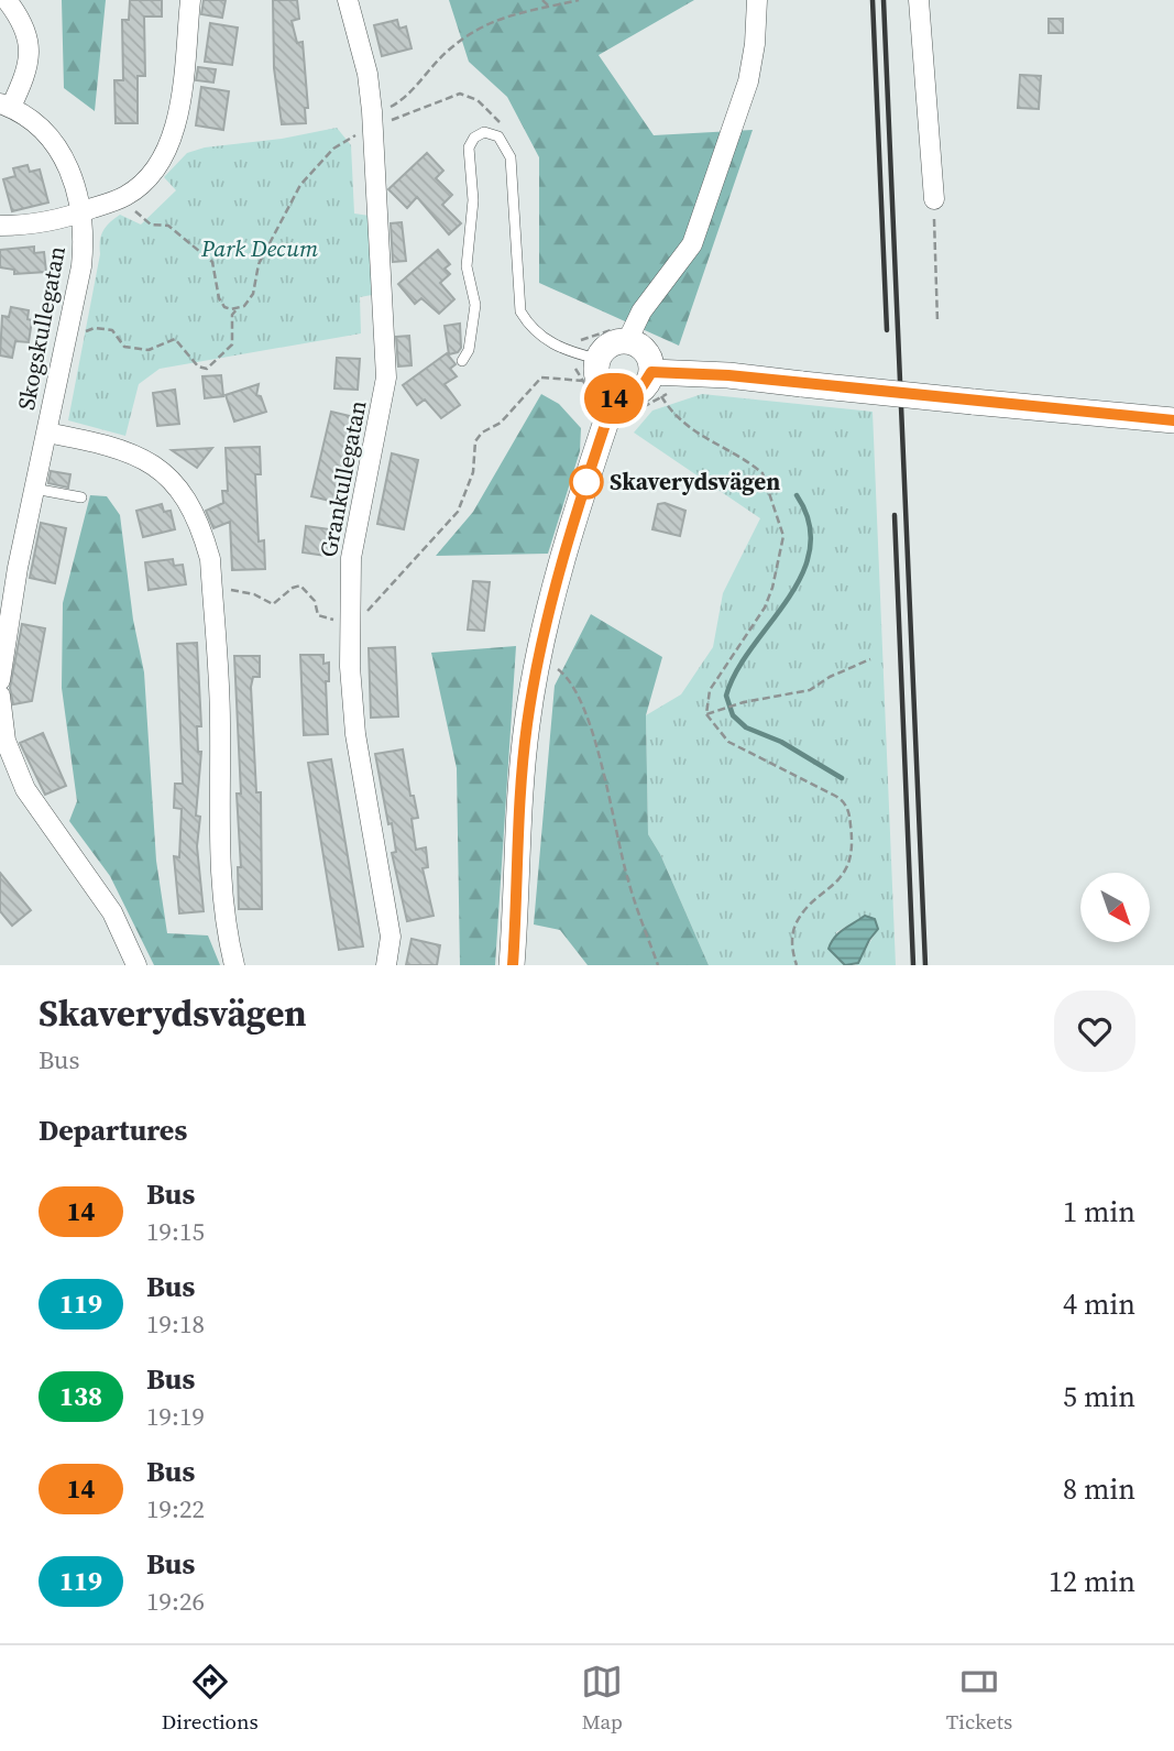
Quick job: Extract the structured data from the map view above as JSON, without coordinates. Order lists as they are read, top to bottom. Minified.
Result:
{"streets":{"street":["Skogskullegatan","Grankullegatan"]},"parks":["Park Decum"],"places":["Skaverydsvägen"],"lines":["bus line 14"],"north":"bottom right","page":{"on_map":"14","heading":[["Skaverydsvägen","Bus"],"Departures"],"list":[{"mark":"14","name":"Bus","note":"19:15","value":"1 min"},{"mark":"119","name":"Bus","note":"19:18","value":"4 min"},{"mark":"138","name":"Bus","note":"19:19","value":"5 min"},{"mark":"14","name":"Bus","note":"19:22","value":"8 min"},{"mark":"119","name":"Bus","note":"19:26","value":"12 min"}],"tabs":["Directions","Map","Tickets"]}}
